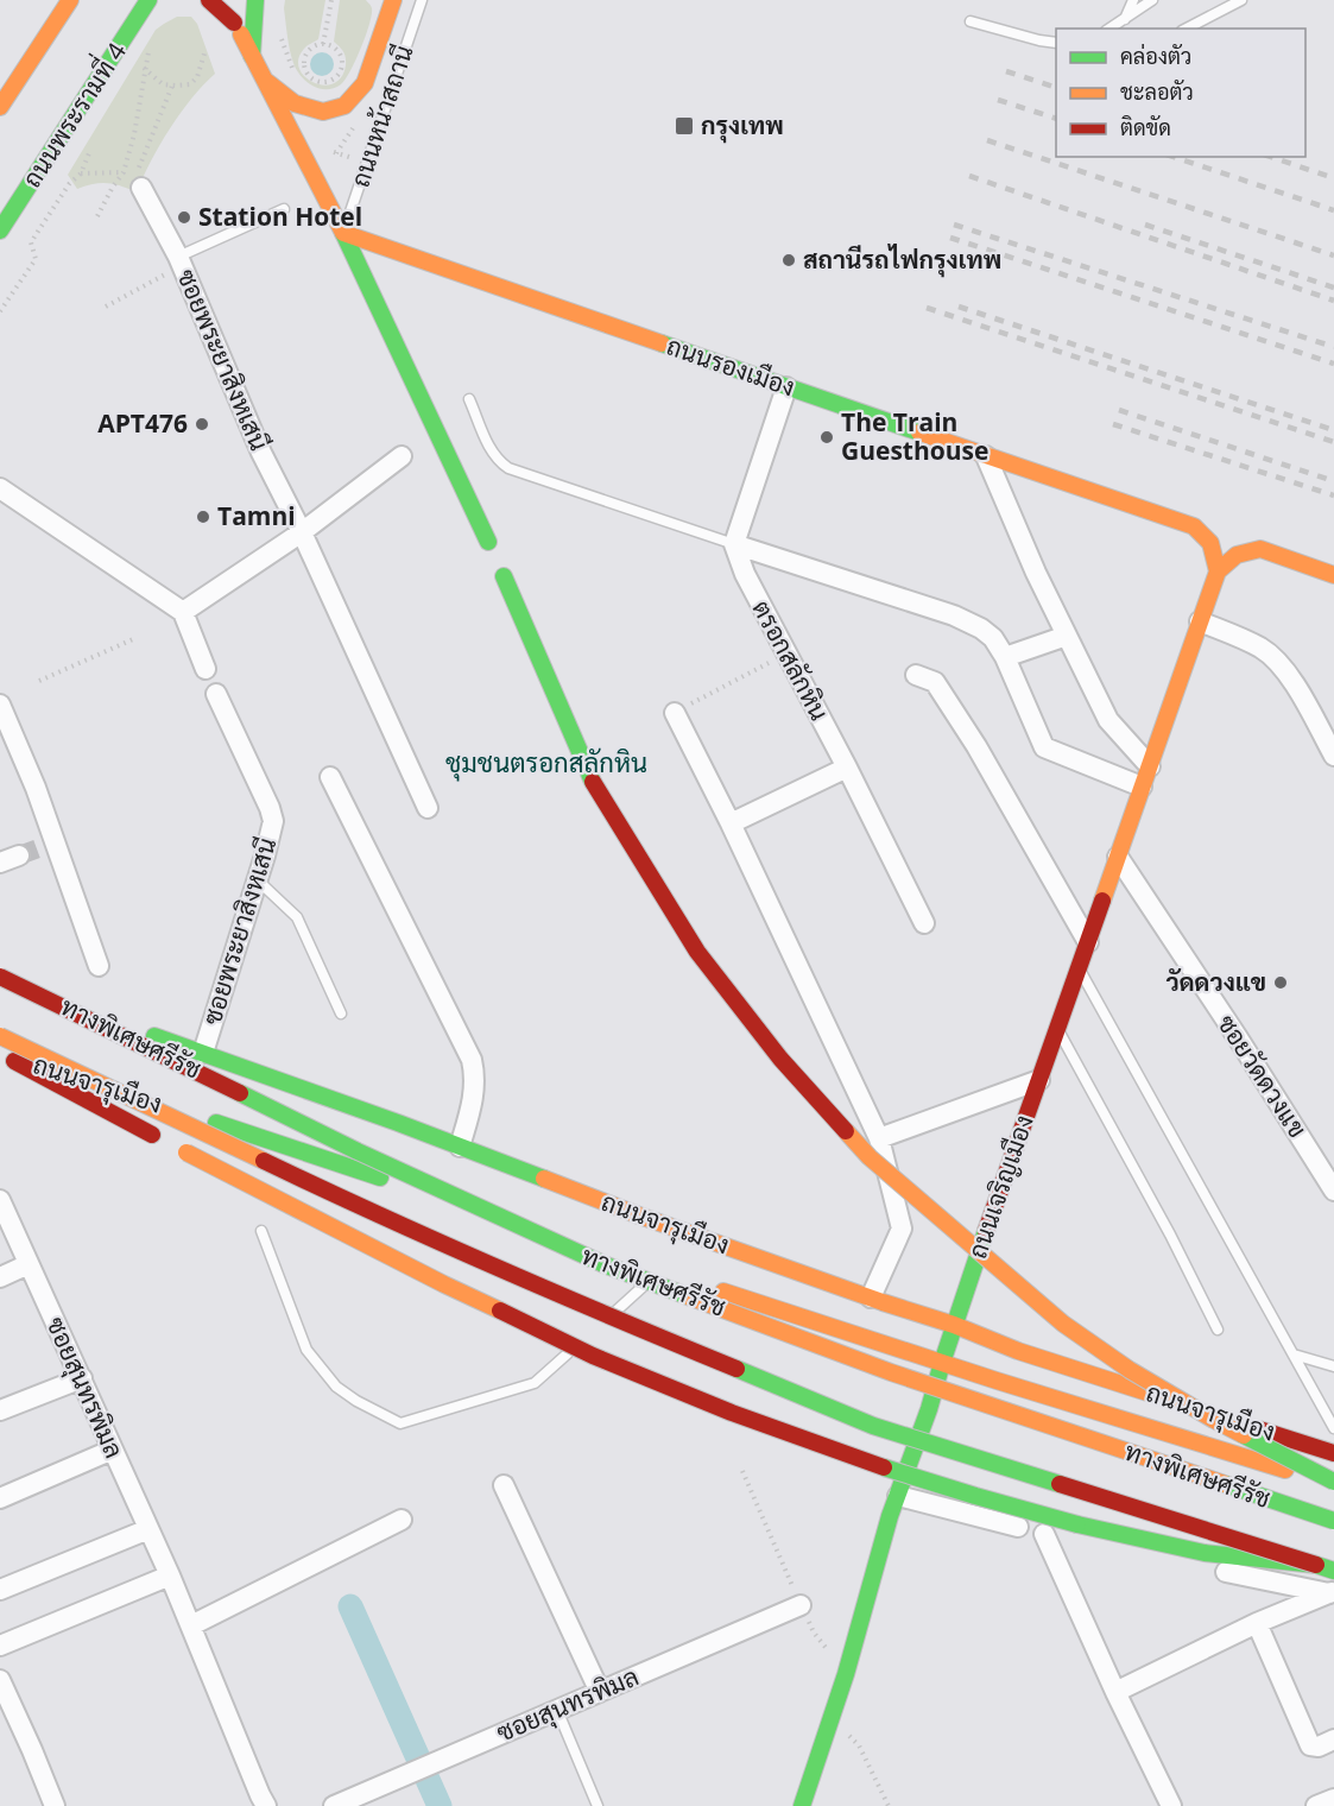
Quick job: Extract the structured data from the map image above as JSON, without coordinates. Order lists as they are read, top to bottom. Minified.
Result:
{"streets":{"main road":["ถนนพระรามที่ 4","ถนนรองเมือง","ทางพิเศษศรีรัช","ถนนจารุเมือง","ถนนเจริญเมือง"],"street":["ซอยพระยาสิงหเสนี","ตรอกสลักหิน","ซอยวัดดวงแข","ซอยสุนทรพิมล"],"lane":["ถนนหน้าสถานี"]},"crossings":[["ถนนหน้าสถานี","ถนนรองเมือง"],["ซอยพระยาสิงหเสนี","ถนนจารุเมือง"],["ถนนรองเมือง","ถนนเจริญเมือง"],["ซอยวัดดวงแข","ถนนเจริญเมือง"],["ถนนจารุเมือง","ถนนเจริญเมือง"]],"districts":["ชุมชนตรอกสลักหิน"],"places":{"transit":["กรุงเทพ"],"other":["Station Hotel","สถานีรถไฟกรุงเทพ","APT476","The Train Guesthouse","Tamni","วัดดวงแข"]},"legend":["คล่องตัว","ชะลอตัว","ติดขัด"]}
